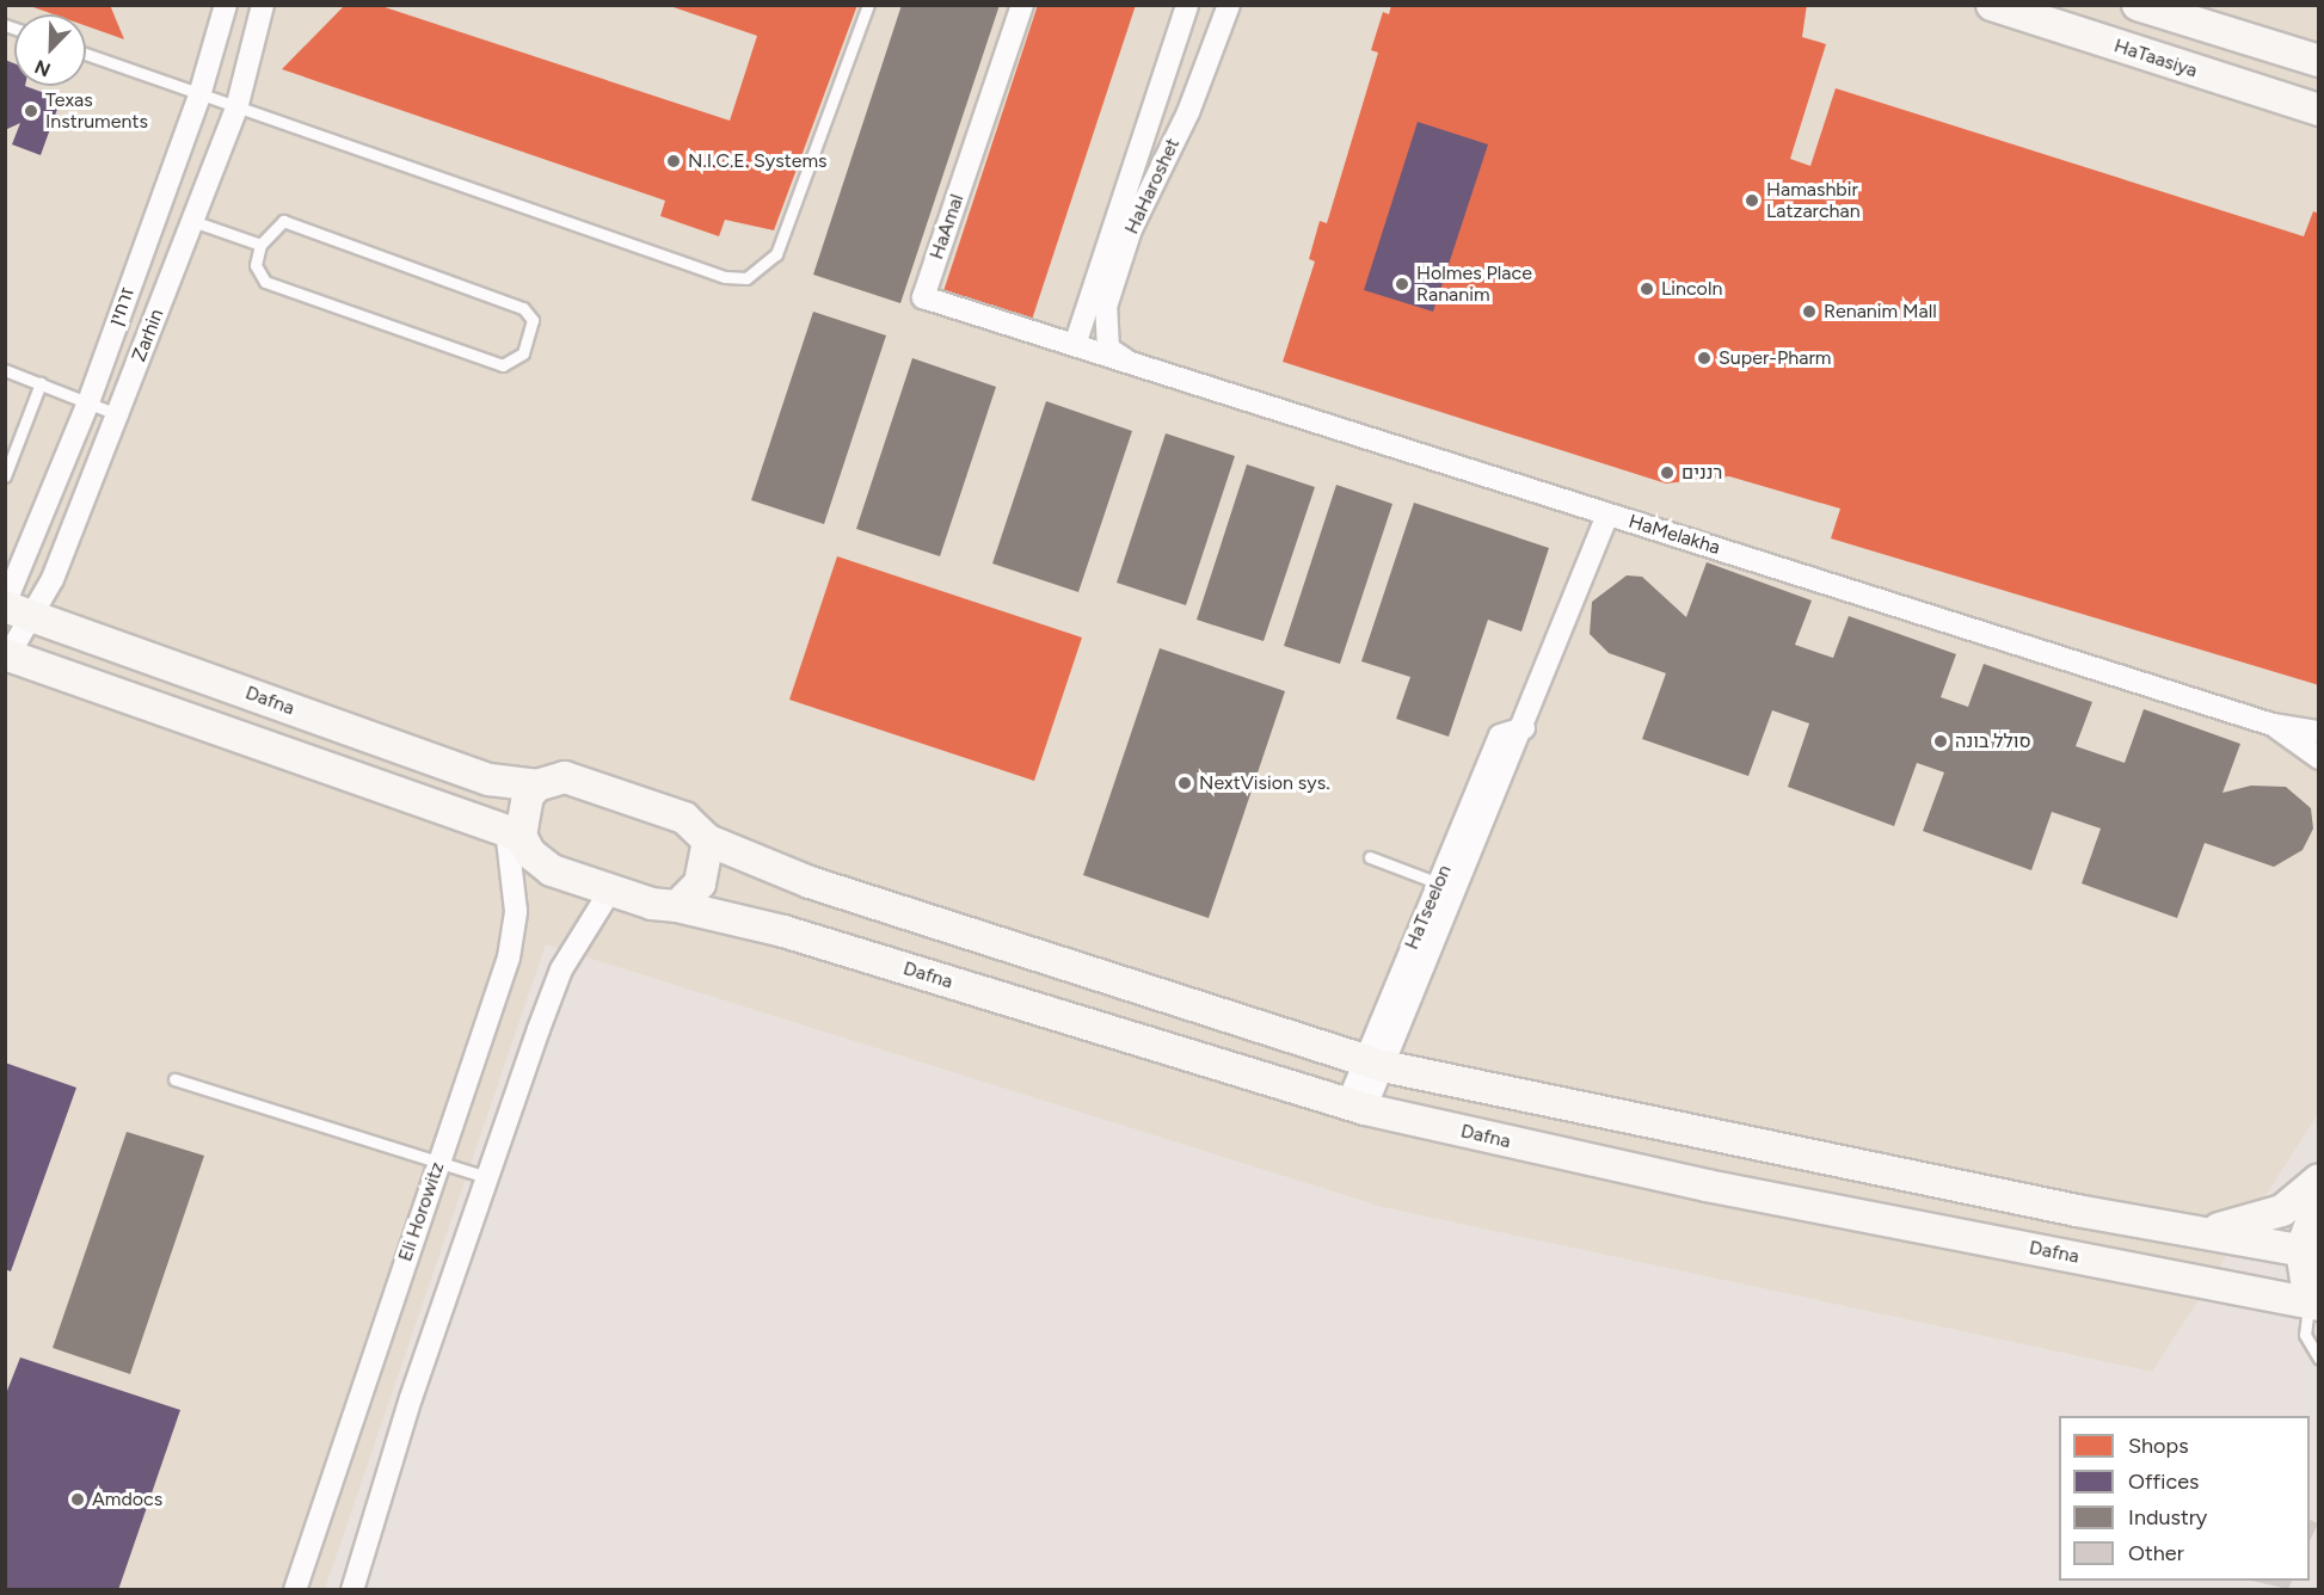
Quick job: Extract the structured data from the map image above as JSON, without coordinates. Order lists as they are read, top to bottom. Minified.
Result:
{"streets":{"street":["HaTaasiya","HaHaroshet","HaAmal","זרחין","Zarhin","HaMelakha","Dafna","HaTseelon","Eli Horowitz"]},"crossings":[["HaHaroshet","HaAmal"],["HaHaroshet","HaMelakha"],["HaAmal","HaMelakha"],["זרחין","Zarhin"],["זרחין","Dafna"],["Zarhin","Dafna"],["HaMelakha","HaTseelon"],["Dafna","HaTseelon"],["Dafna","Eli Horowitz"]],"places":["Texas Instruments","N.I.C.E. Systems","Hamashbir Latzarchan","Holmes Place Rananim","Lincoln","Renanim Mall","Super-Pharm","רננים","סולל בונה","NextVision sys.","Amdocs"],"legend":["Shops","Offices","Industry","Other"],"north":"bottom left"}
